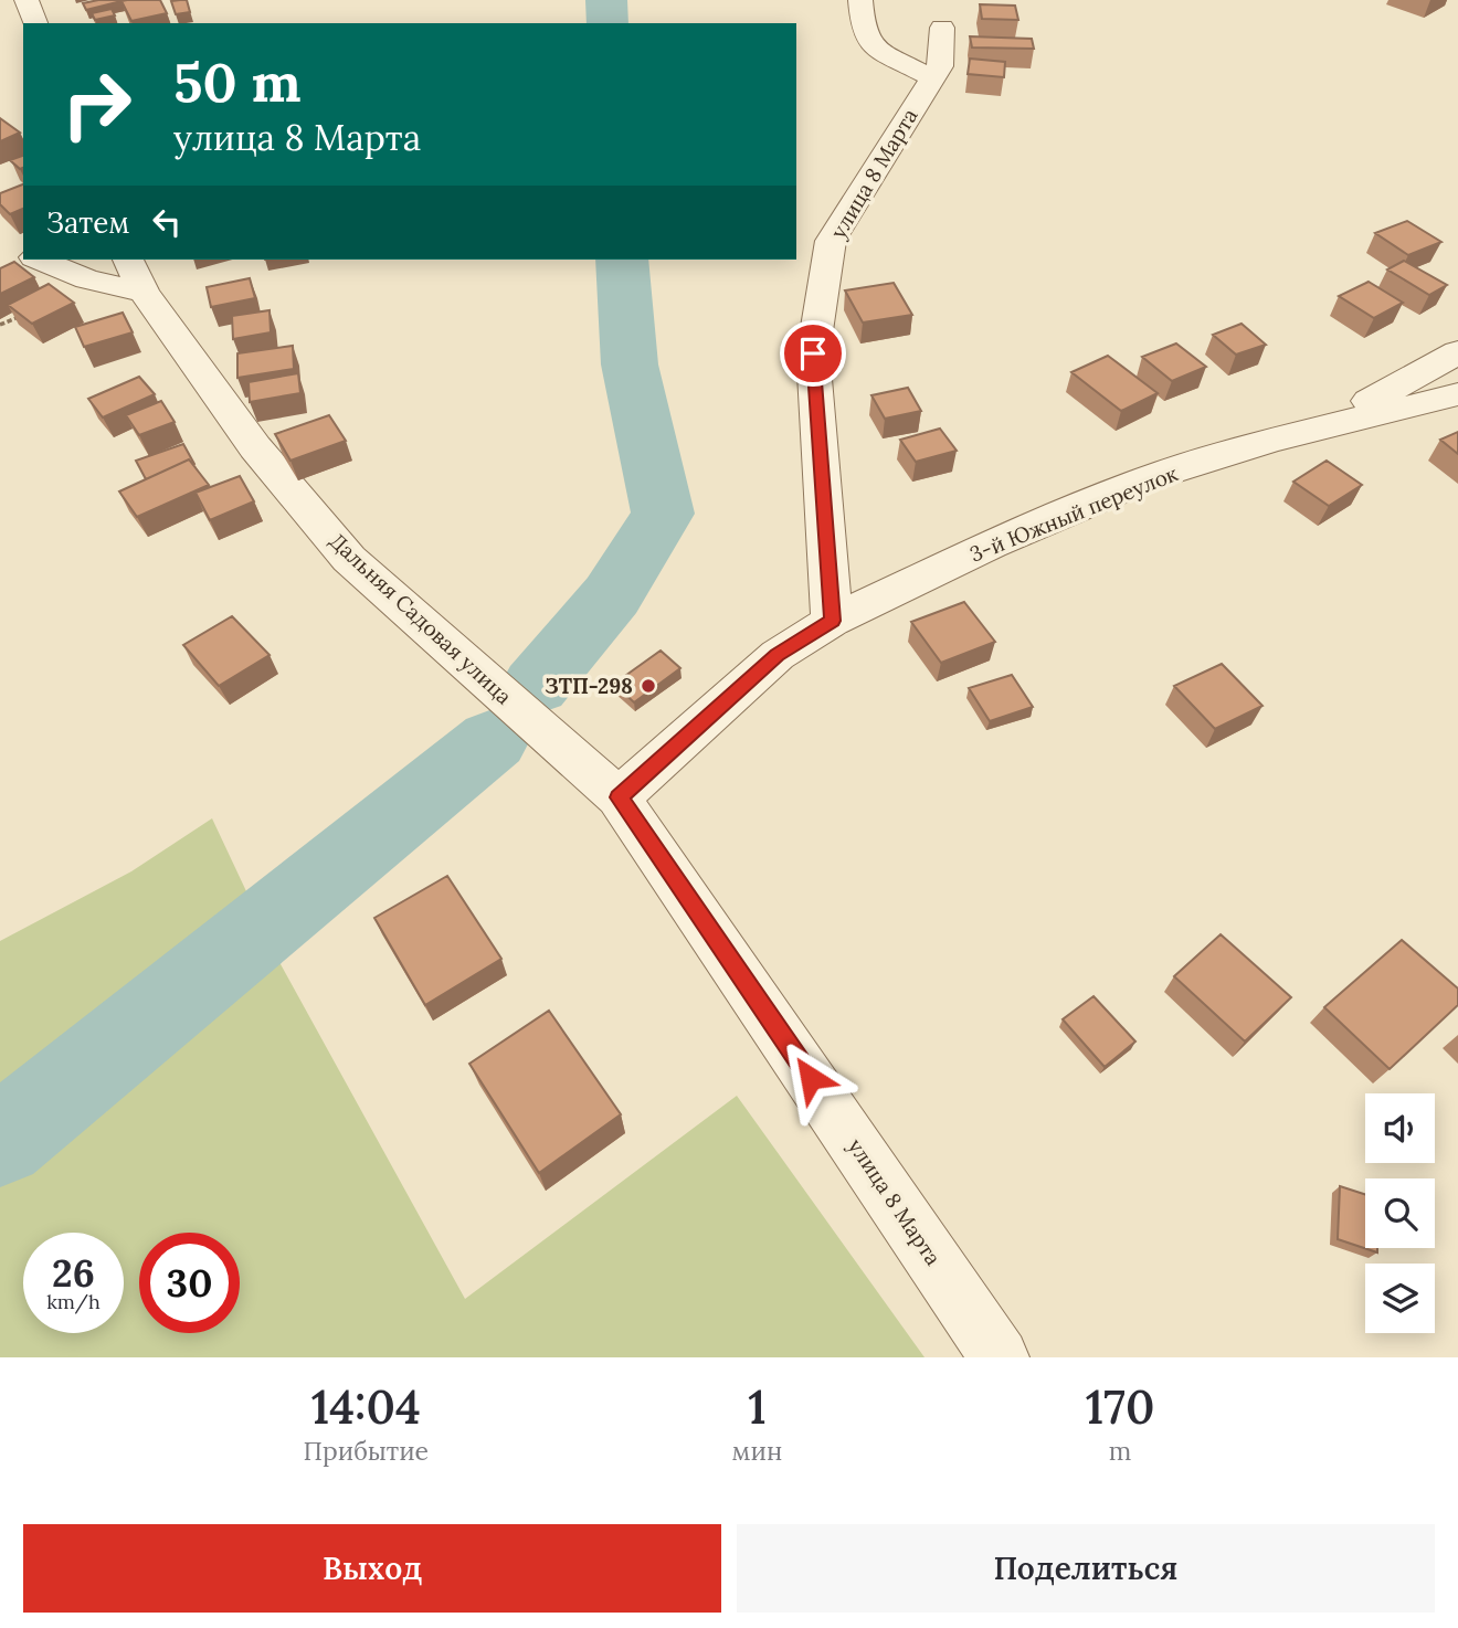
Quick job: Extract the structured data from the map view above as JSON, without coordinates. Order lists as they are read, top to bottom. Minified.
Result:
{"streets":{"street":["улица 8 Марта","3-й Южный переулок","Дальняя Садовая улица"]},"crossings":[["улица 8 Марта","3-й Южный переулок"],["улица 8 Марта","Дальняя Садовая улица"]],"places":["ЗТП-298"],"page":{"turn":["50 m","улица 8 Марта"],"then":"Затем","speed":"26 km/h","limit":"30","eta":["14:04","Прибытие","1","мин","170","m"],"buttons":["Выход","Поделиться"]}}
